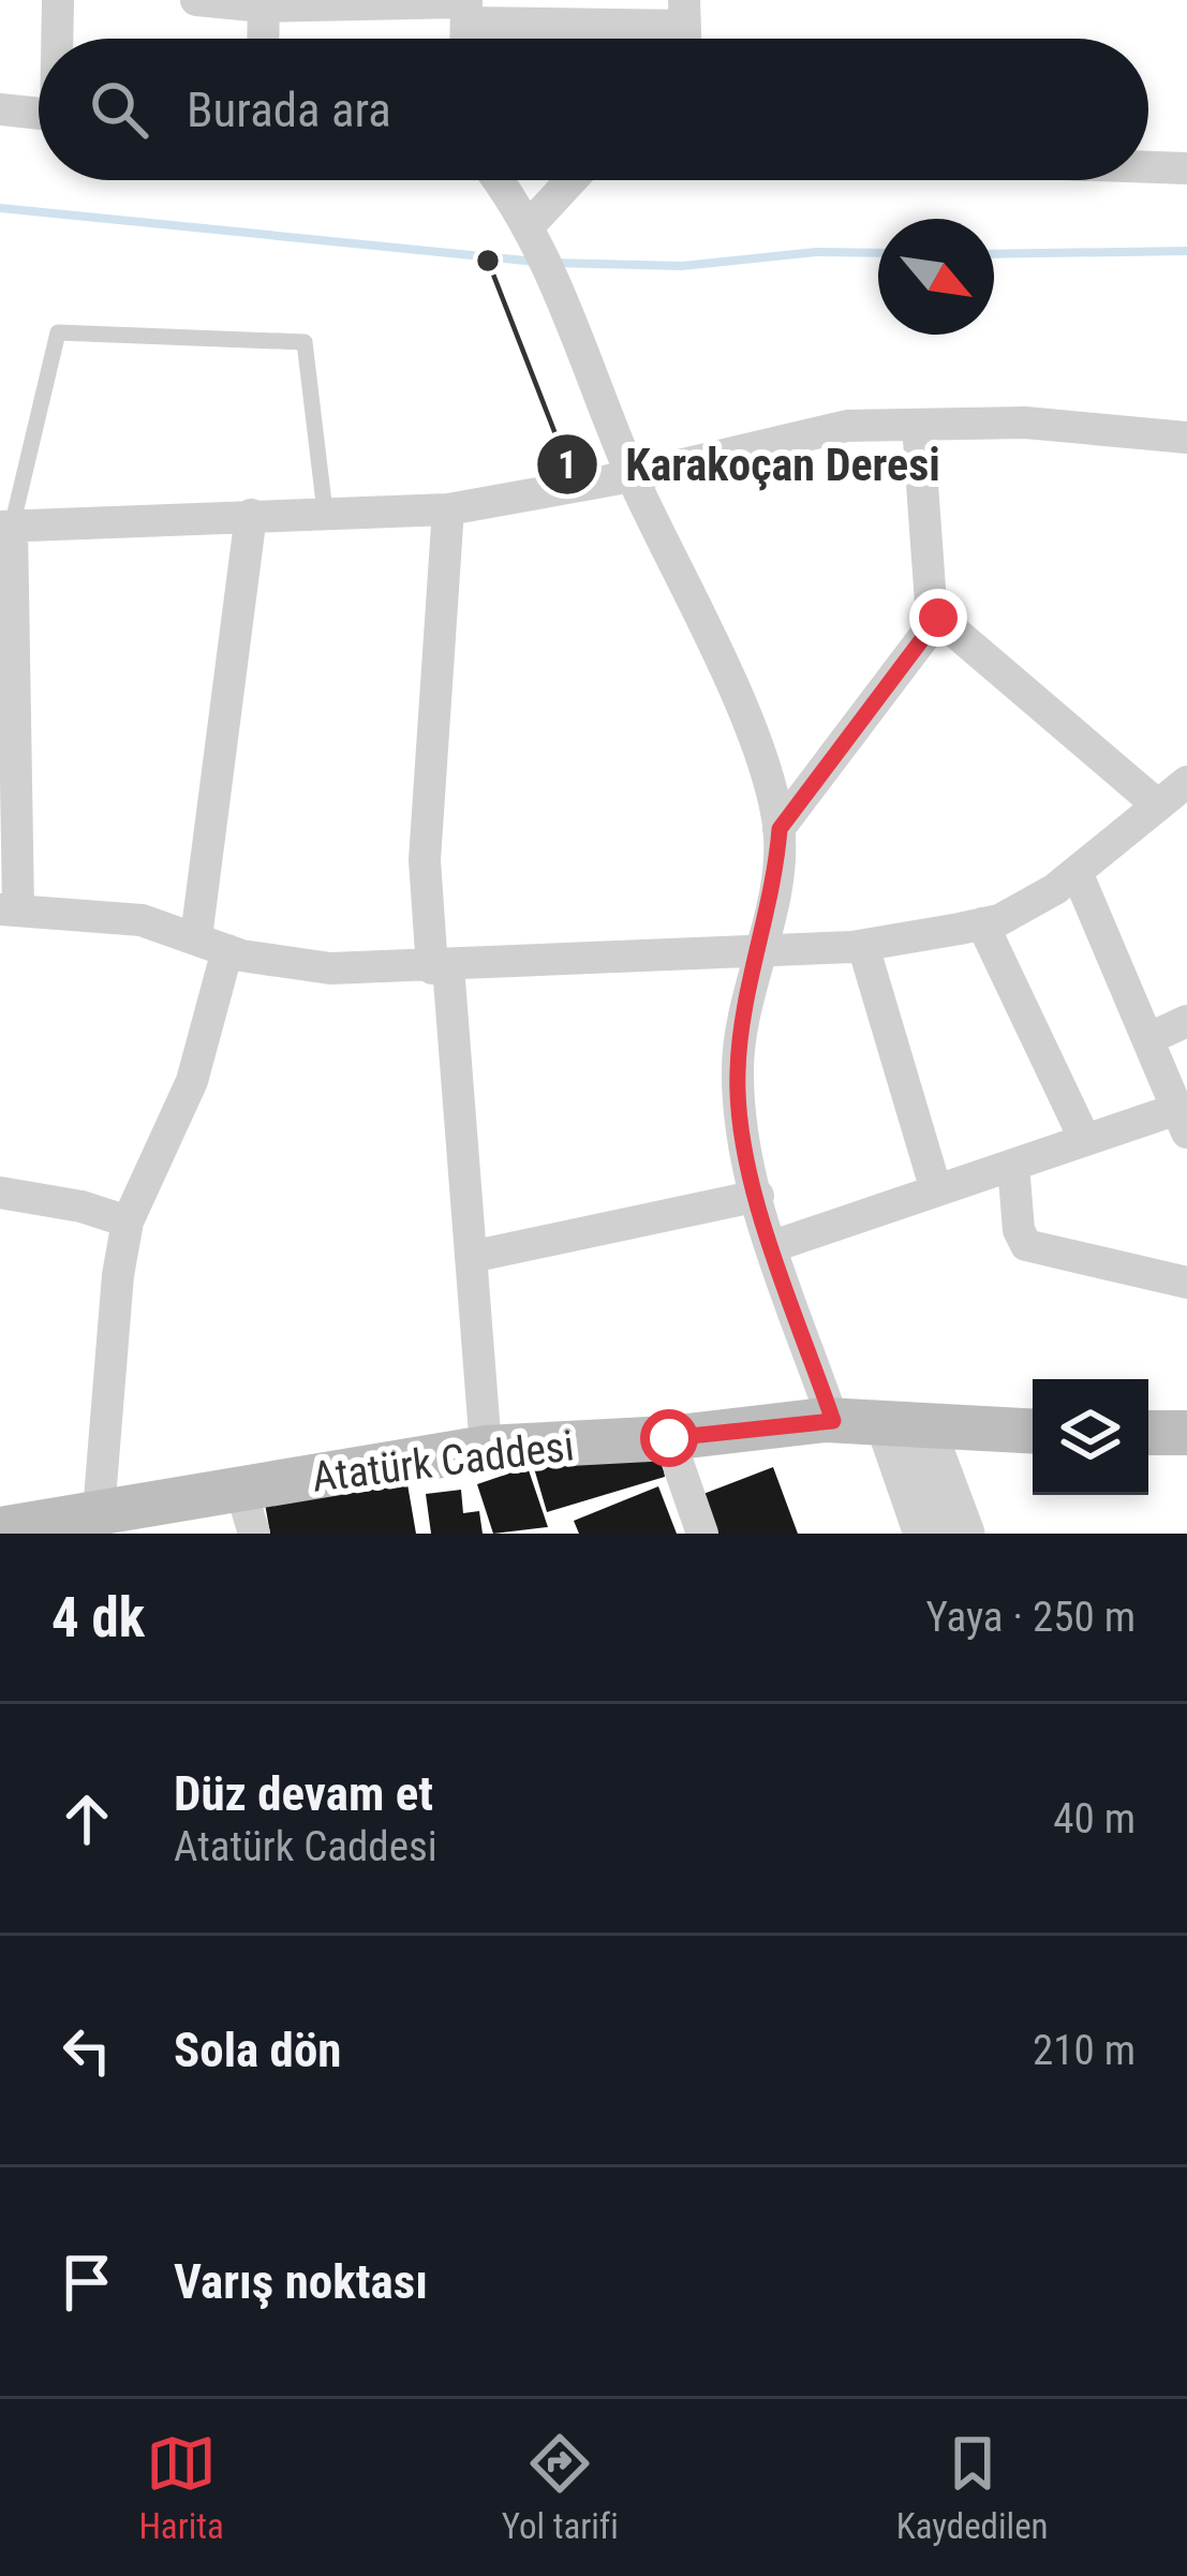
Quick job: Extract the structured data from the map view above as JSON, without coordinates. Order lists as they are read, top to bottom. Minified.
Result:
{"streets":{"main road":["Atatürk Caddesi"]},"places":["Karakoçan Deresi"],"north":"bottom right","page":{"search":"Burada ara","heading":["4 dk","Yaya · 250 m"],"list":[["Düz devam et","Atatürk Caddesi","40 m"],["Sola dön","210 m"],"Varış noktası"],"nav":["Harita","Yol tarifi","Kaydedilen"]}}
